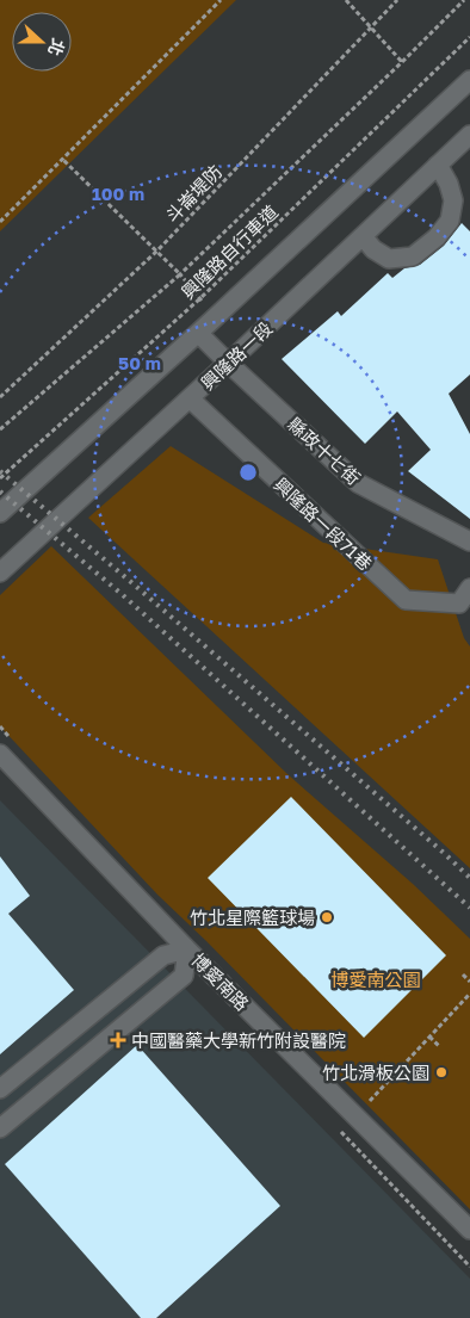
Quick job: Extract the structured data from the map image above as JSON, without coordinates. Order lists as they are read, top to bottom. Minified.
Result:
{"streets":{"street":["興隆路一段","縣政十七街","興隆路一段71巷","博愛南路"],"path":["斗崙堤防","興隆路自行車道"]},"crossings":[["興隆路一段","縣政十七街"],["興隆路一段","興隆路一段71巷"]],"parks":["博愛南公園"],"places":{"other":["竹北星際籃球場","竹北滑板公園"],"health":["中國醫藥大學新竹附設醫院"]},"north":"right","rings":["100 m","50 m"]}
